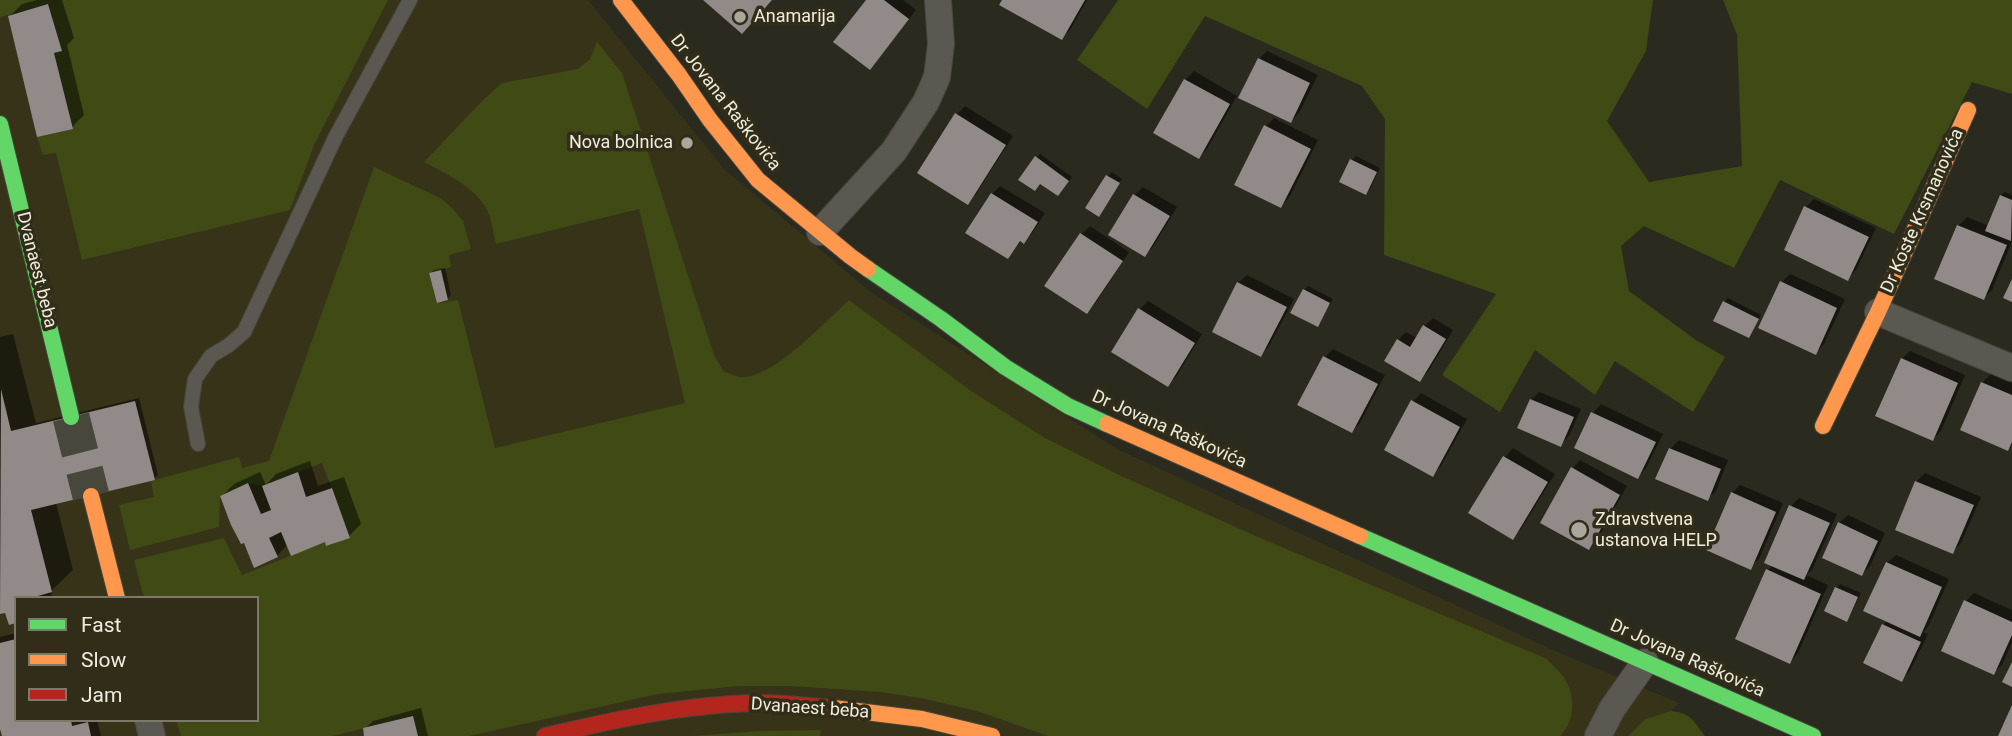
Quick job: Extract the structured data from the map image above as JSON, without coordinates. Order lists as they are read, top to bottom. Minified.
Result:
{"streets":{"street":["Dr Jovana Raškovića","Dr Koste Krsmanovića","Dvanaest beba"]},"places":["Anamarija","Nova bolnica","Zdravstvena ustanova HELP"],"legend":["Fast","Slow","Jam"]}
